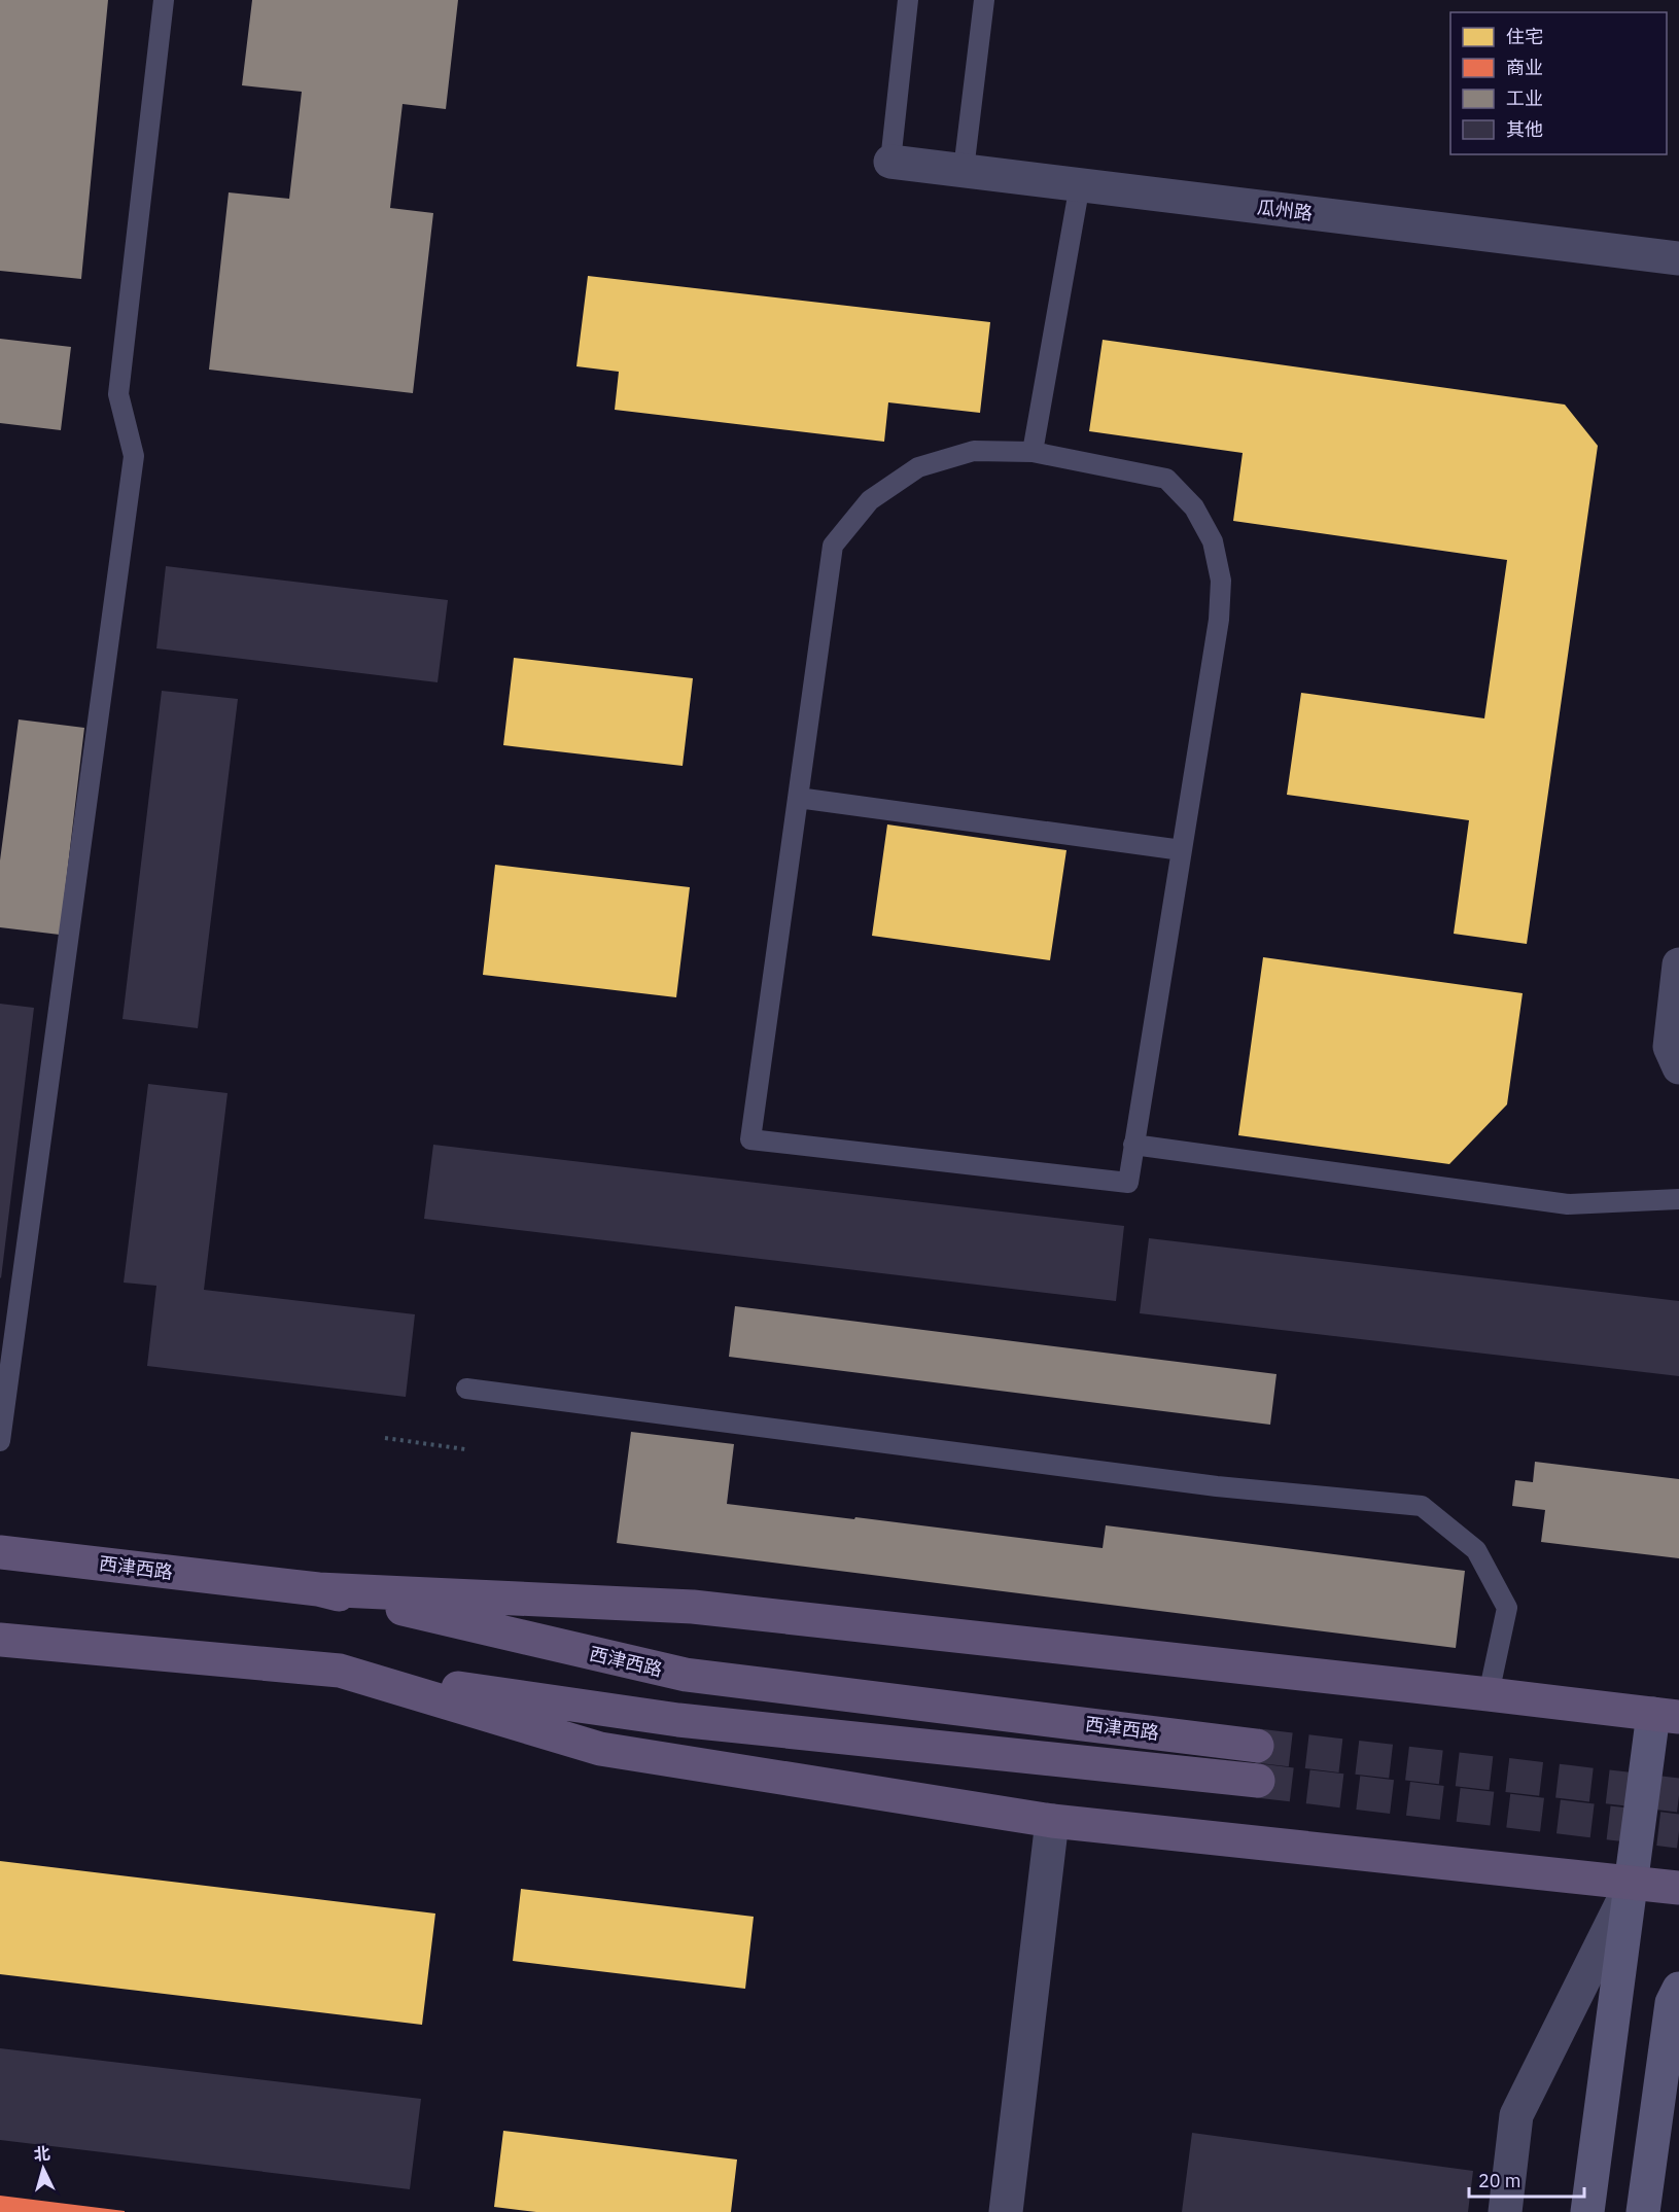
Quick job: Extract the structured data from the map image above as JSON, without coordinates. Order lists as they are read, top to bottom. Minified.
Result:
{"streets":{"main road":["西津西路"],"street":["瓜州路"]},"legend":["住宅","商业","工业","其他"],"scale_bar":"20 m","north":"top"}
